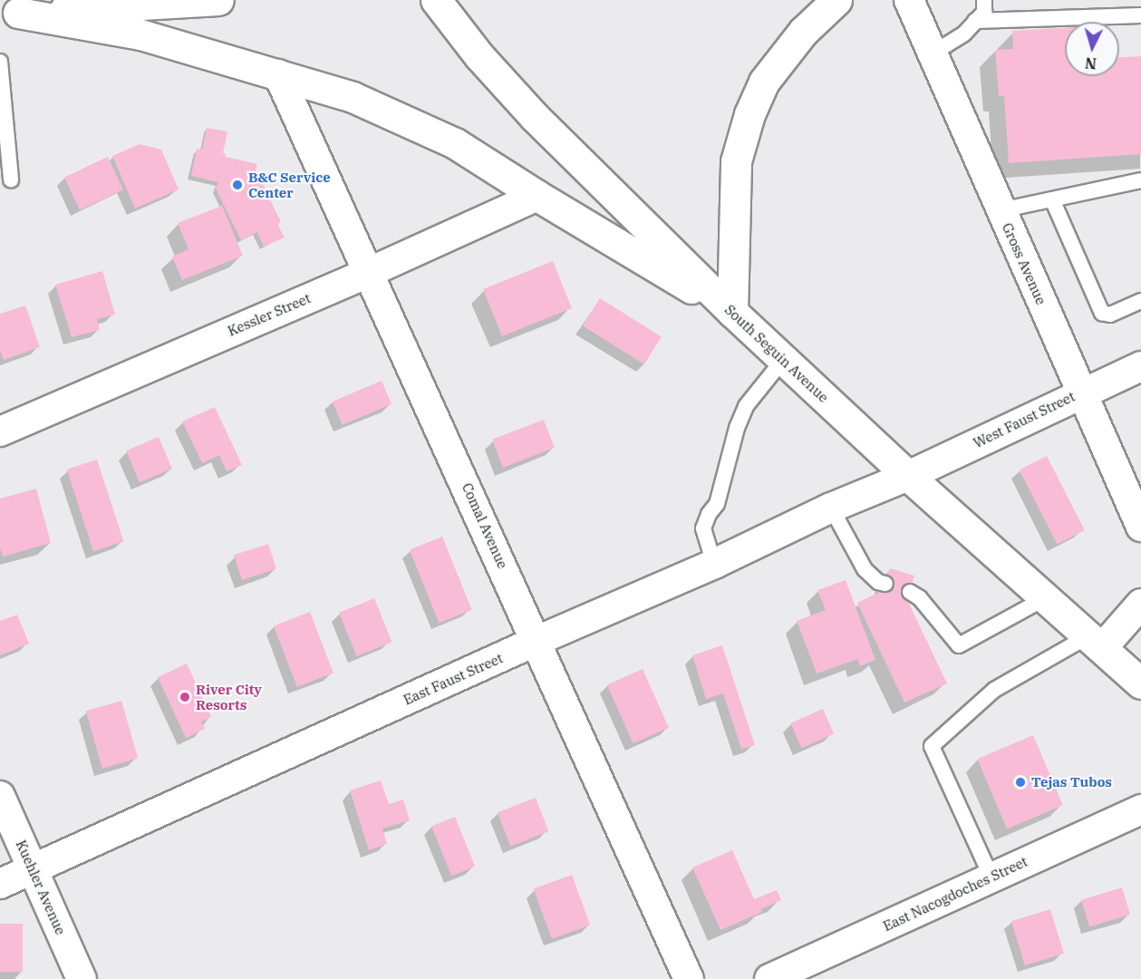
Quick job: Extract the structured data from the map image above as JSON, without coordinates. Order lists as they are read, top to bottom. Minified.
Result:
{"streets":{"main road":["South Seguin Avenue"],"street":["Gross Avenue","Kessler Street","West Faust Street","Comal Avenue","East Faust Street","Kuehler Avenue","East Nacogdoches Street"]},"crossings":[["Gross Avenue","West Faust Street"],["Kessler Street","Comal Avenue"],["South Seguin Avenue","West Faust Street"],["South Seguin Avenue","East Faust Street"],["West Faust Street","East Faust Street"],["Comal Avenue","East Faust Street"],["East Faust Street","Kuehler Avenue"]],"places":["B&C Service Center","River City Resorts","Tejas Tubos"],"north":"bottom"}
